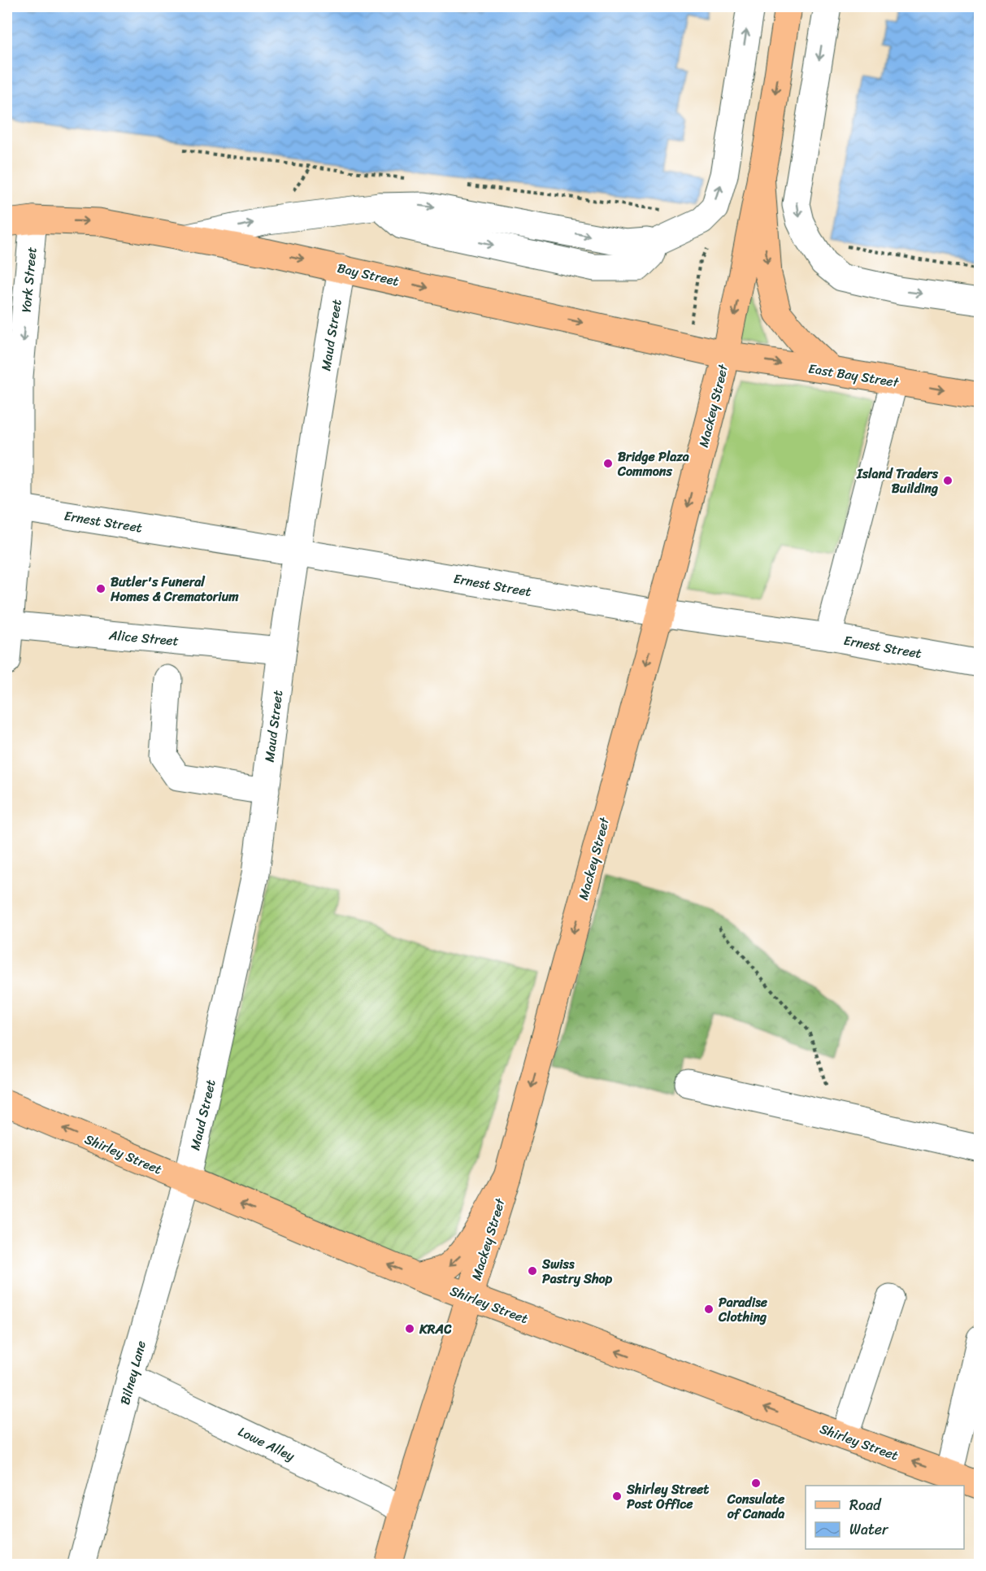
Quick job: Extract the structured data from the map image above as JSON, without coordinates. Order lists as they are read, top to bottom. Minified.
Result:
{"streets":{"main road":["Bay Street","East Bay Street","Mackey Street","Shirley Street"],"street":["York Street","Maud Street","Ernest Street","Alice Street","Bilney Lane","Lowe Alley"]},"crossings":[["Bay Street","York Street"],["Bay Street","Maud Street"],["Bay Street","East Bay Street"],["Bay Street","Mackey Street"],["York Street","Ernest Street"],["York Street","Alice Street"],["Maud Street","Ernest Street"],["Maud Street","Alice Street"],["Maud Street","Shirley Street"],["Maud Street","Bilney Lane"],["East Bay Street","Mackey Street"],["Mackey Street","Ernest Street"],["Mackey Street","Shirley Street"],["Mackey Street","Lowe Alley"],["Shirley Street","Bilney Lane"],["Bilney Lane","Lowe Alley"]],"one_way":["Bay Street","York Street","East Bay Street","Mackey Street","Shirley Street"],"places":["Bridge Plaza Commons","Island Traders Building","Butler's Funeral Homes & Crematorium","Swiss Pastry Shop","Paradise Clothing","KRAC","Consulate of Canada","Shirley Street Post Office"],"legend":["Road","Water"]}
